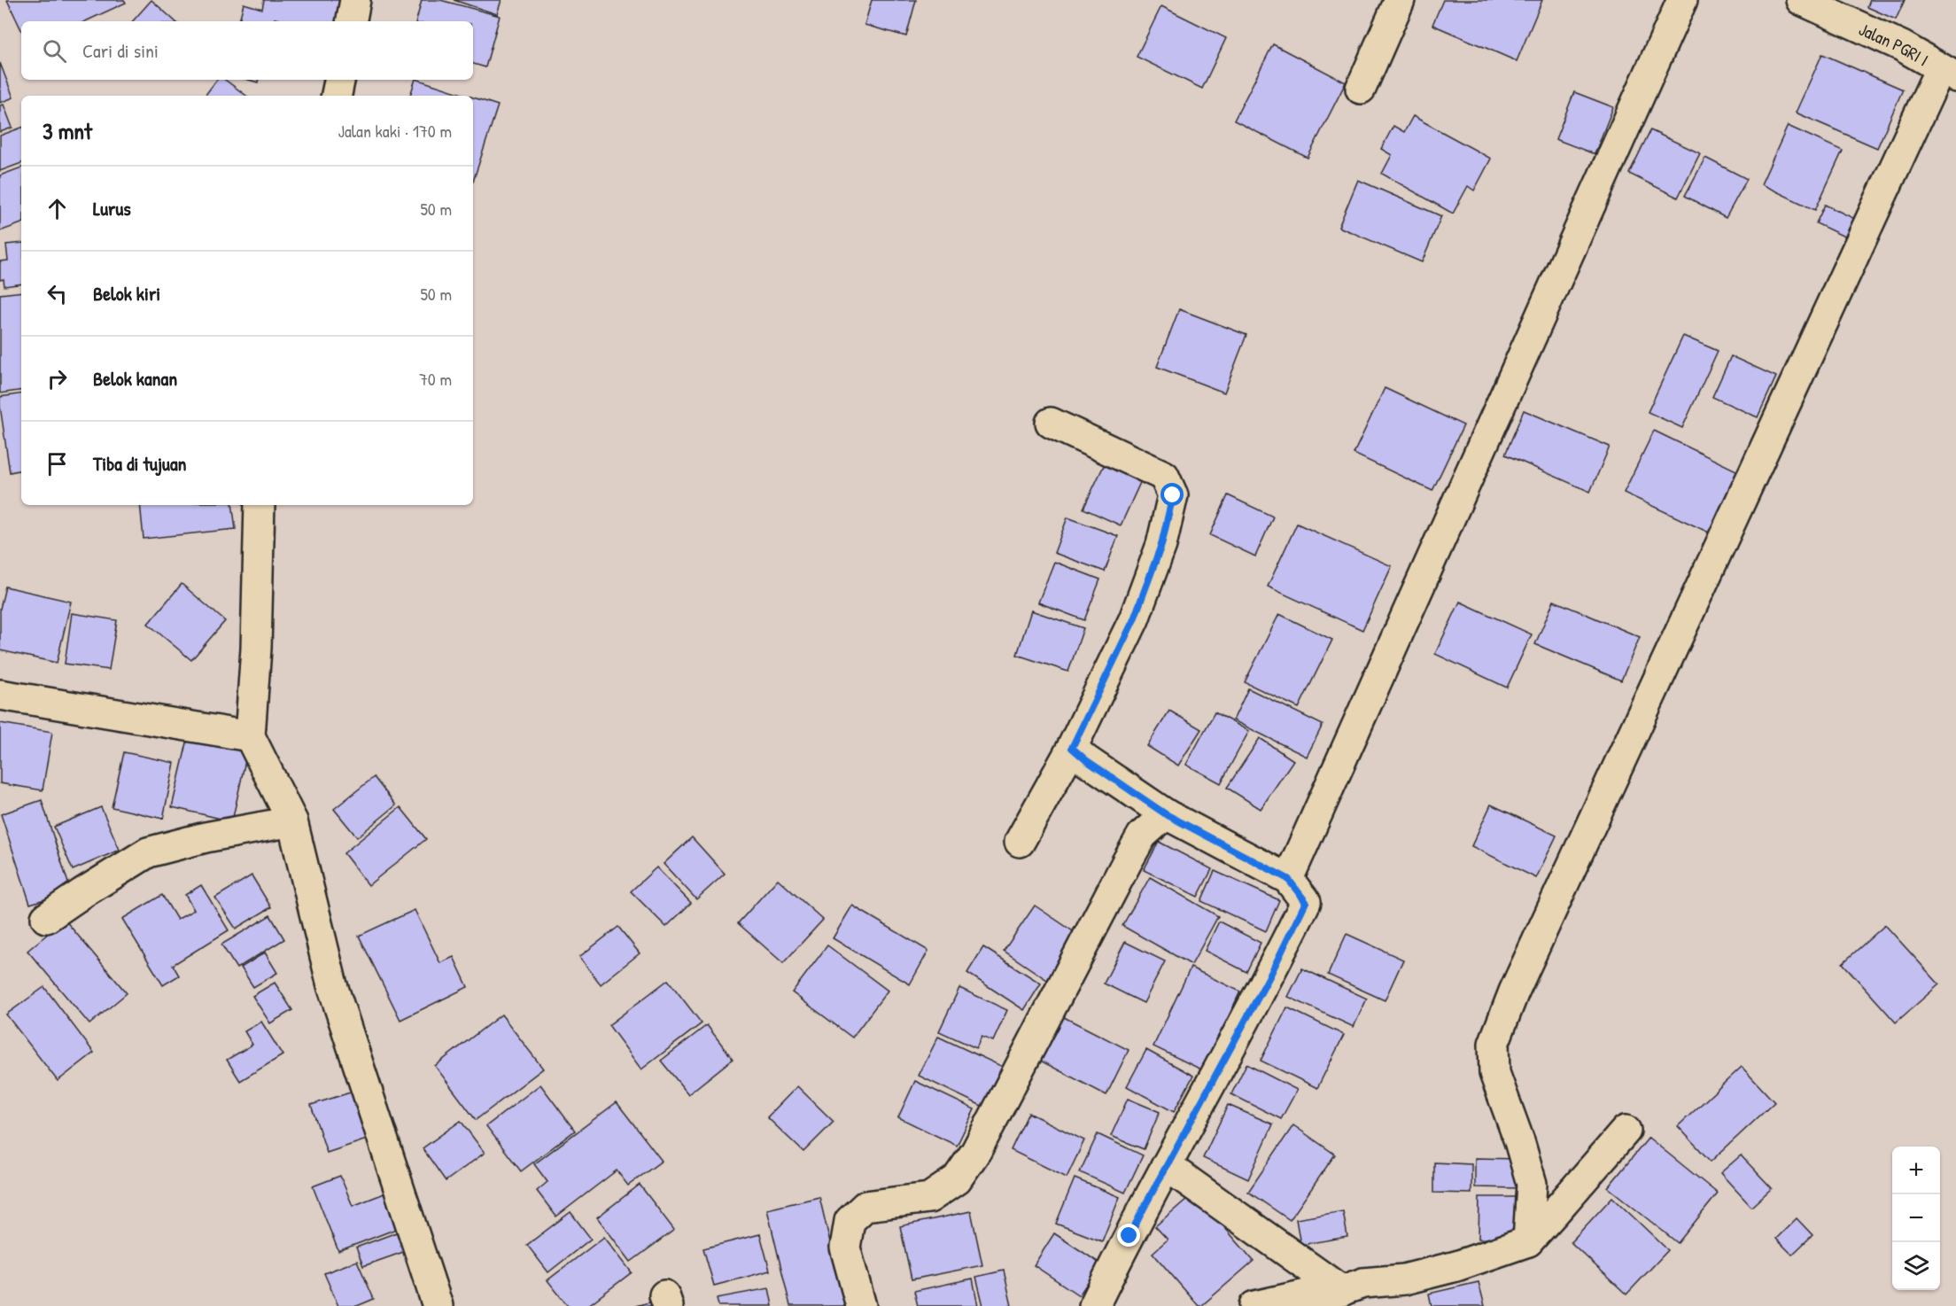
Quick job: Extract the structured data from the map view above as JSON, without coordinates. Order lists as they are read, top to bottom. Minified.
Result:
{"streets":{"street":["Jalan PGRI I"]},"page":{"search":"Cari di sini","heading":["3 mnt","Jalan kaki · 170 m"],"list":[["Lurus","50 m"],["Belok kiri","50 m"],["Belok kanan","70 m"],"Tiba di tujuan"],"map_buttons":["+","−"]}}
